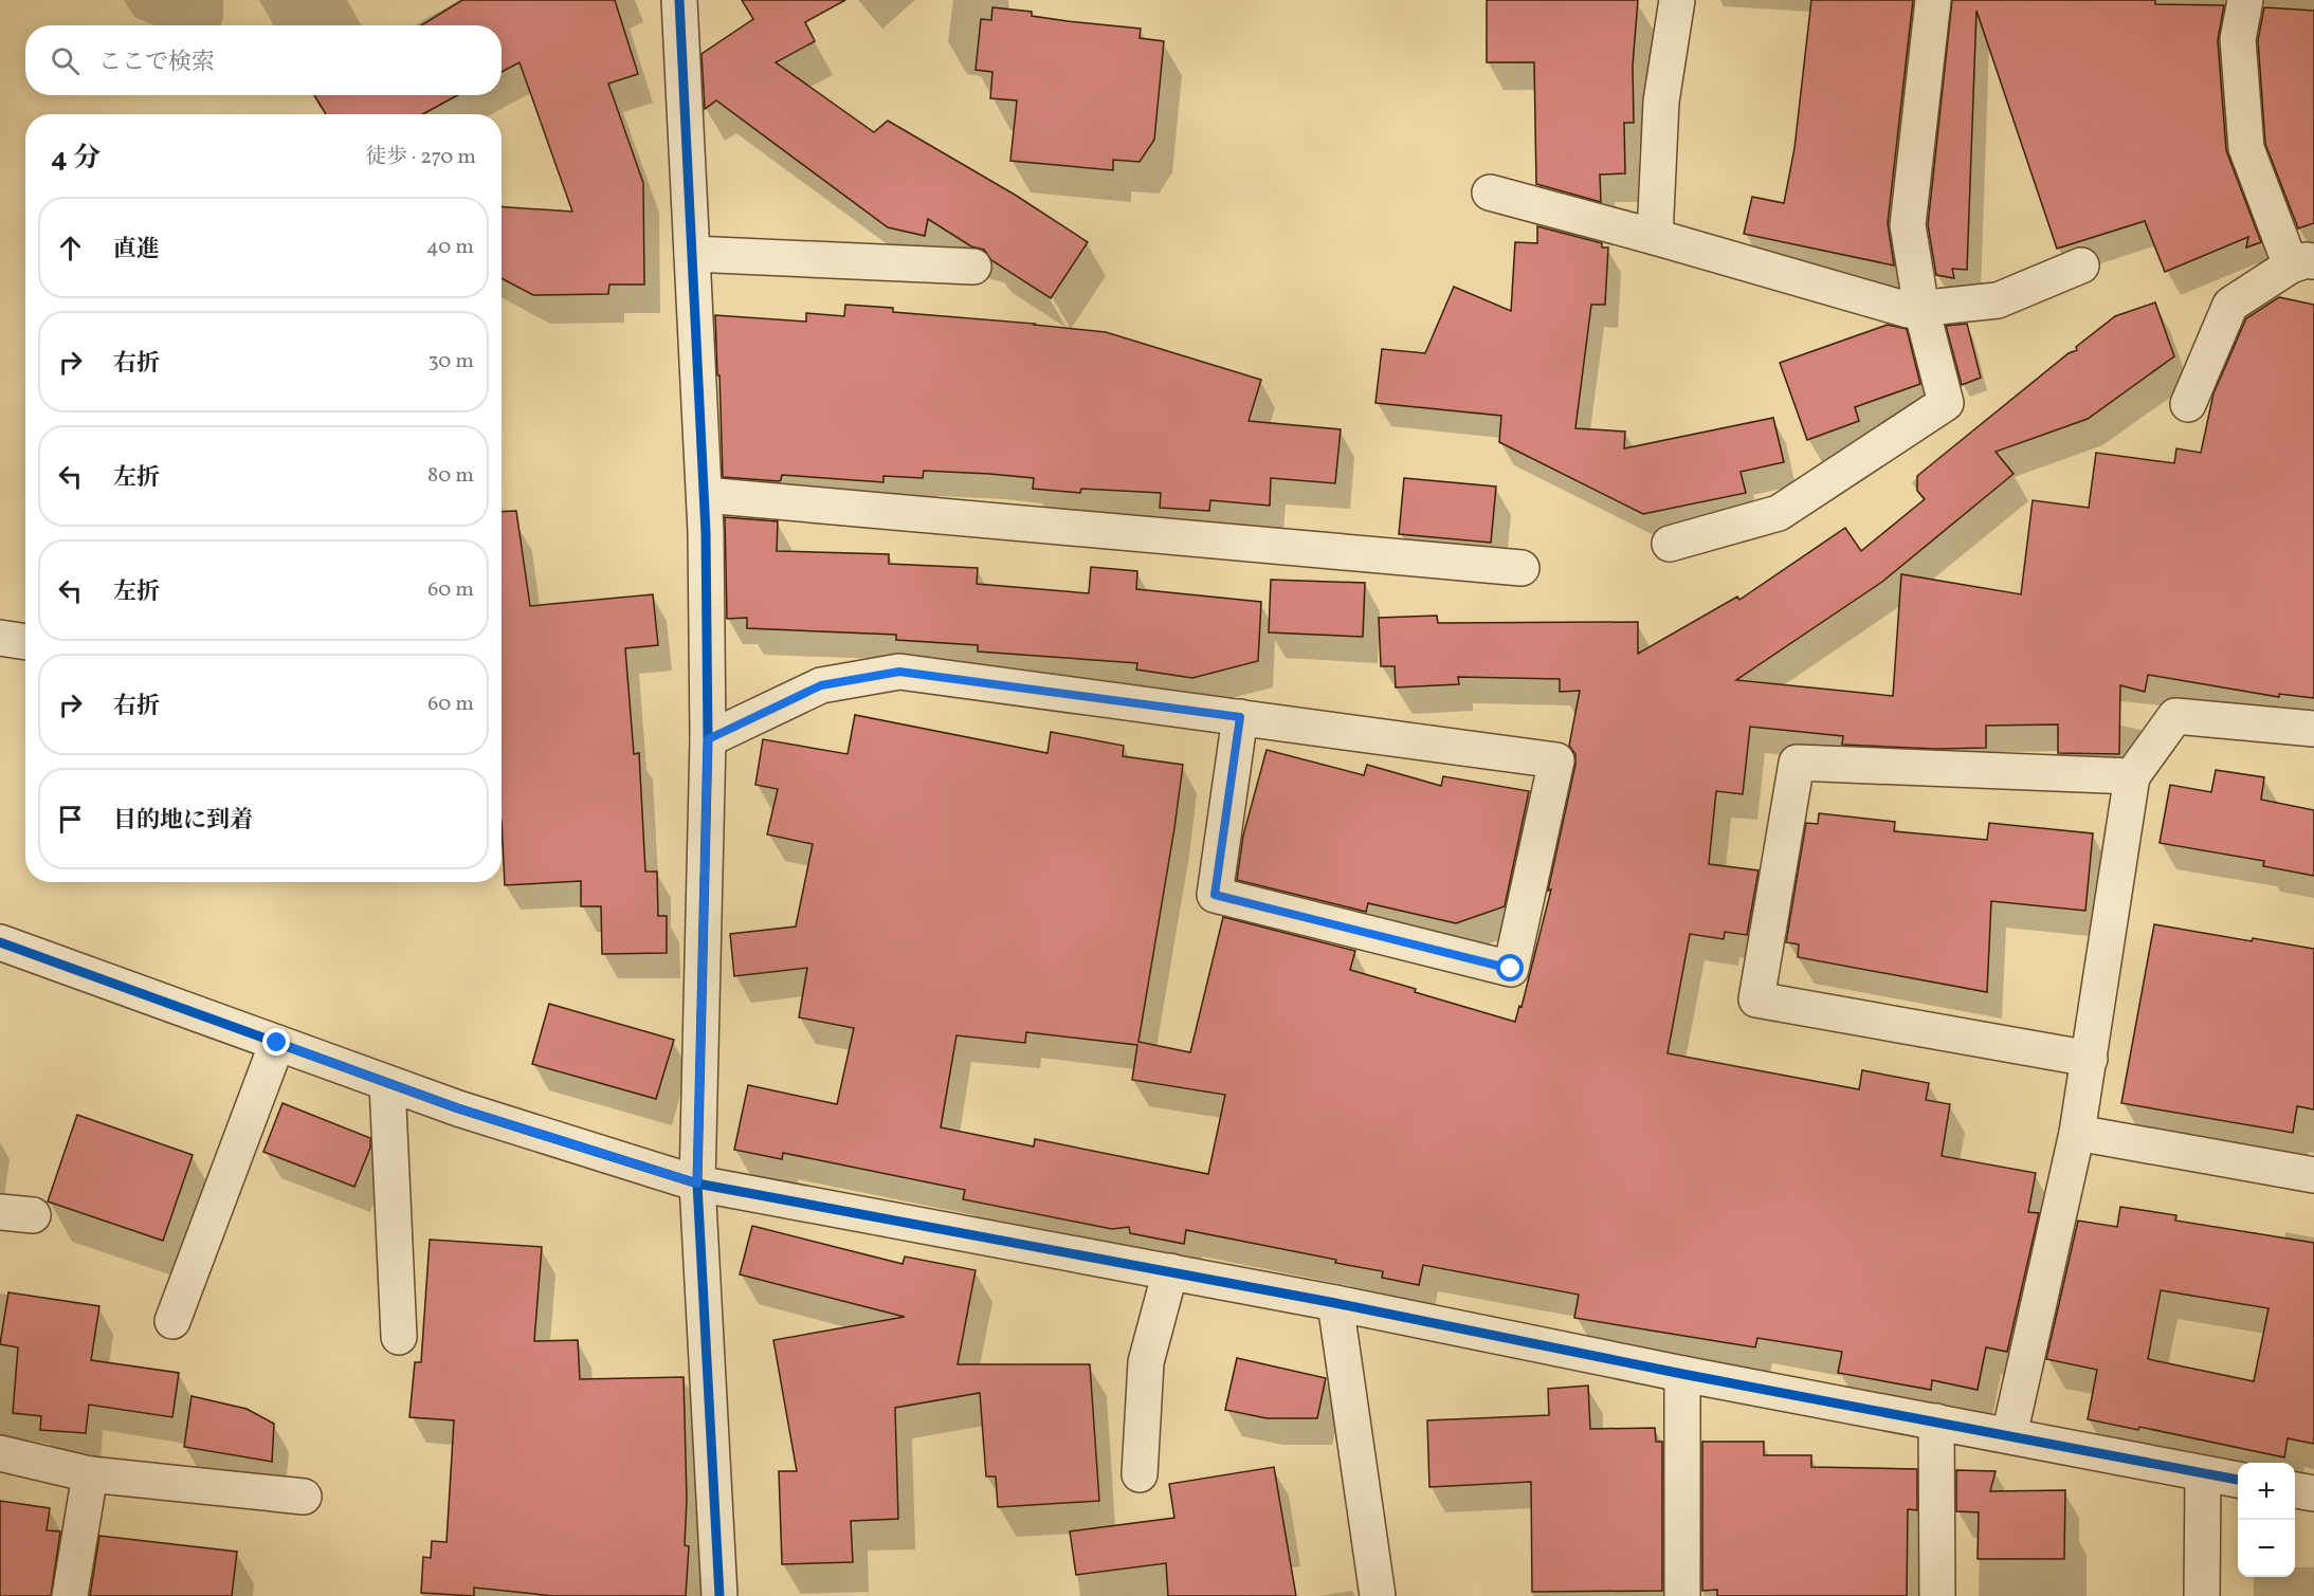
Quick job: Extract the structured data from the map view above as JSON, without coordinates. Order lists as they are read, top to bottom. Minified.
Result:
{"page":{"search":"ここで検索","heading":["4 分","徒歩 · 270 m"],"list":[["直進","40 m"],["右折","30 m"],["左折","80 m"],["左折","60 m"],["右折","60 m"],"目的地に到着"],"map_buttons":["+","−"]}}
